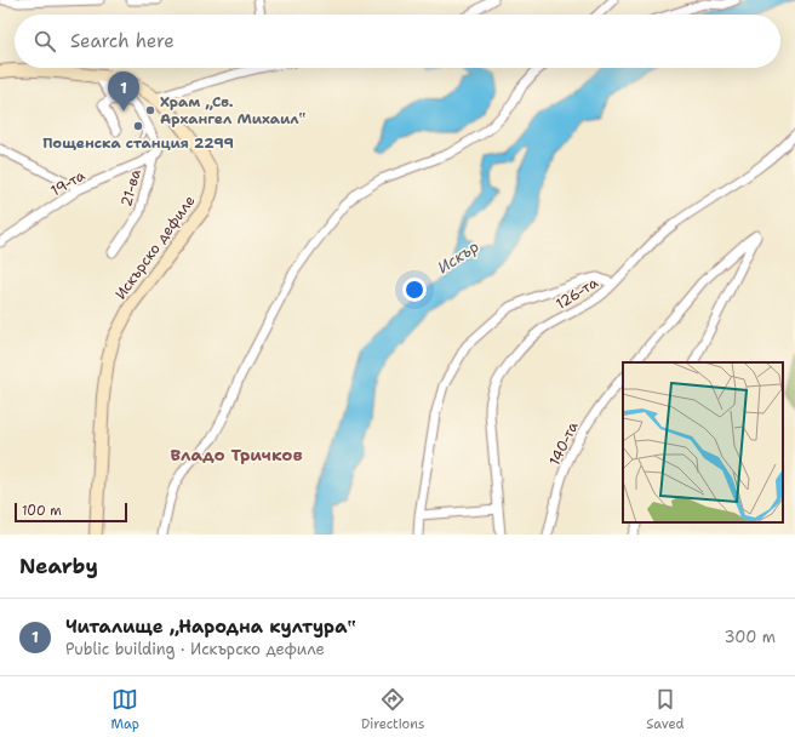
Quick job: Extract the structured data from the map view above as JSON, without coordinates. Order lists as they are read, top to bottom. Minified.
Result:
{"streets":{"main road":["Искърско дефиле"],"street":["19-та","21-ва","126-та","140-та"]},"crossings":[["19-та","21-ва"]],"districts":["Владо Тричков"],"water":["Искър"],"places":["Храм „Св. Архангел Михаил‟","Пощенска станция 2299"],"scale_bar":"100 m","page":{"search":"Search here","pins":"1","scale":"100 m","heading":"Nearby","list":[{"mark":"1","name":"Читалище „Народна култура‟","note":"Public building · Искърско дефиле","value":"300 m"}],"nav":["Map","Directions","Saved"]}}
